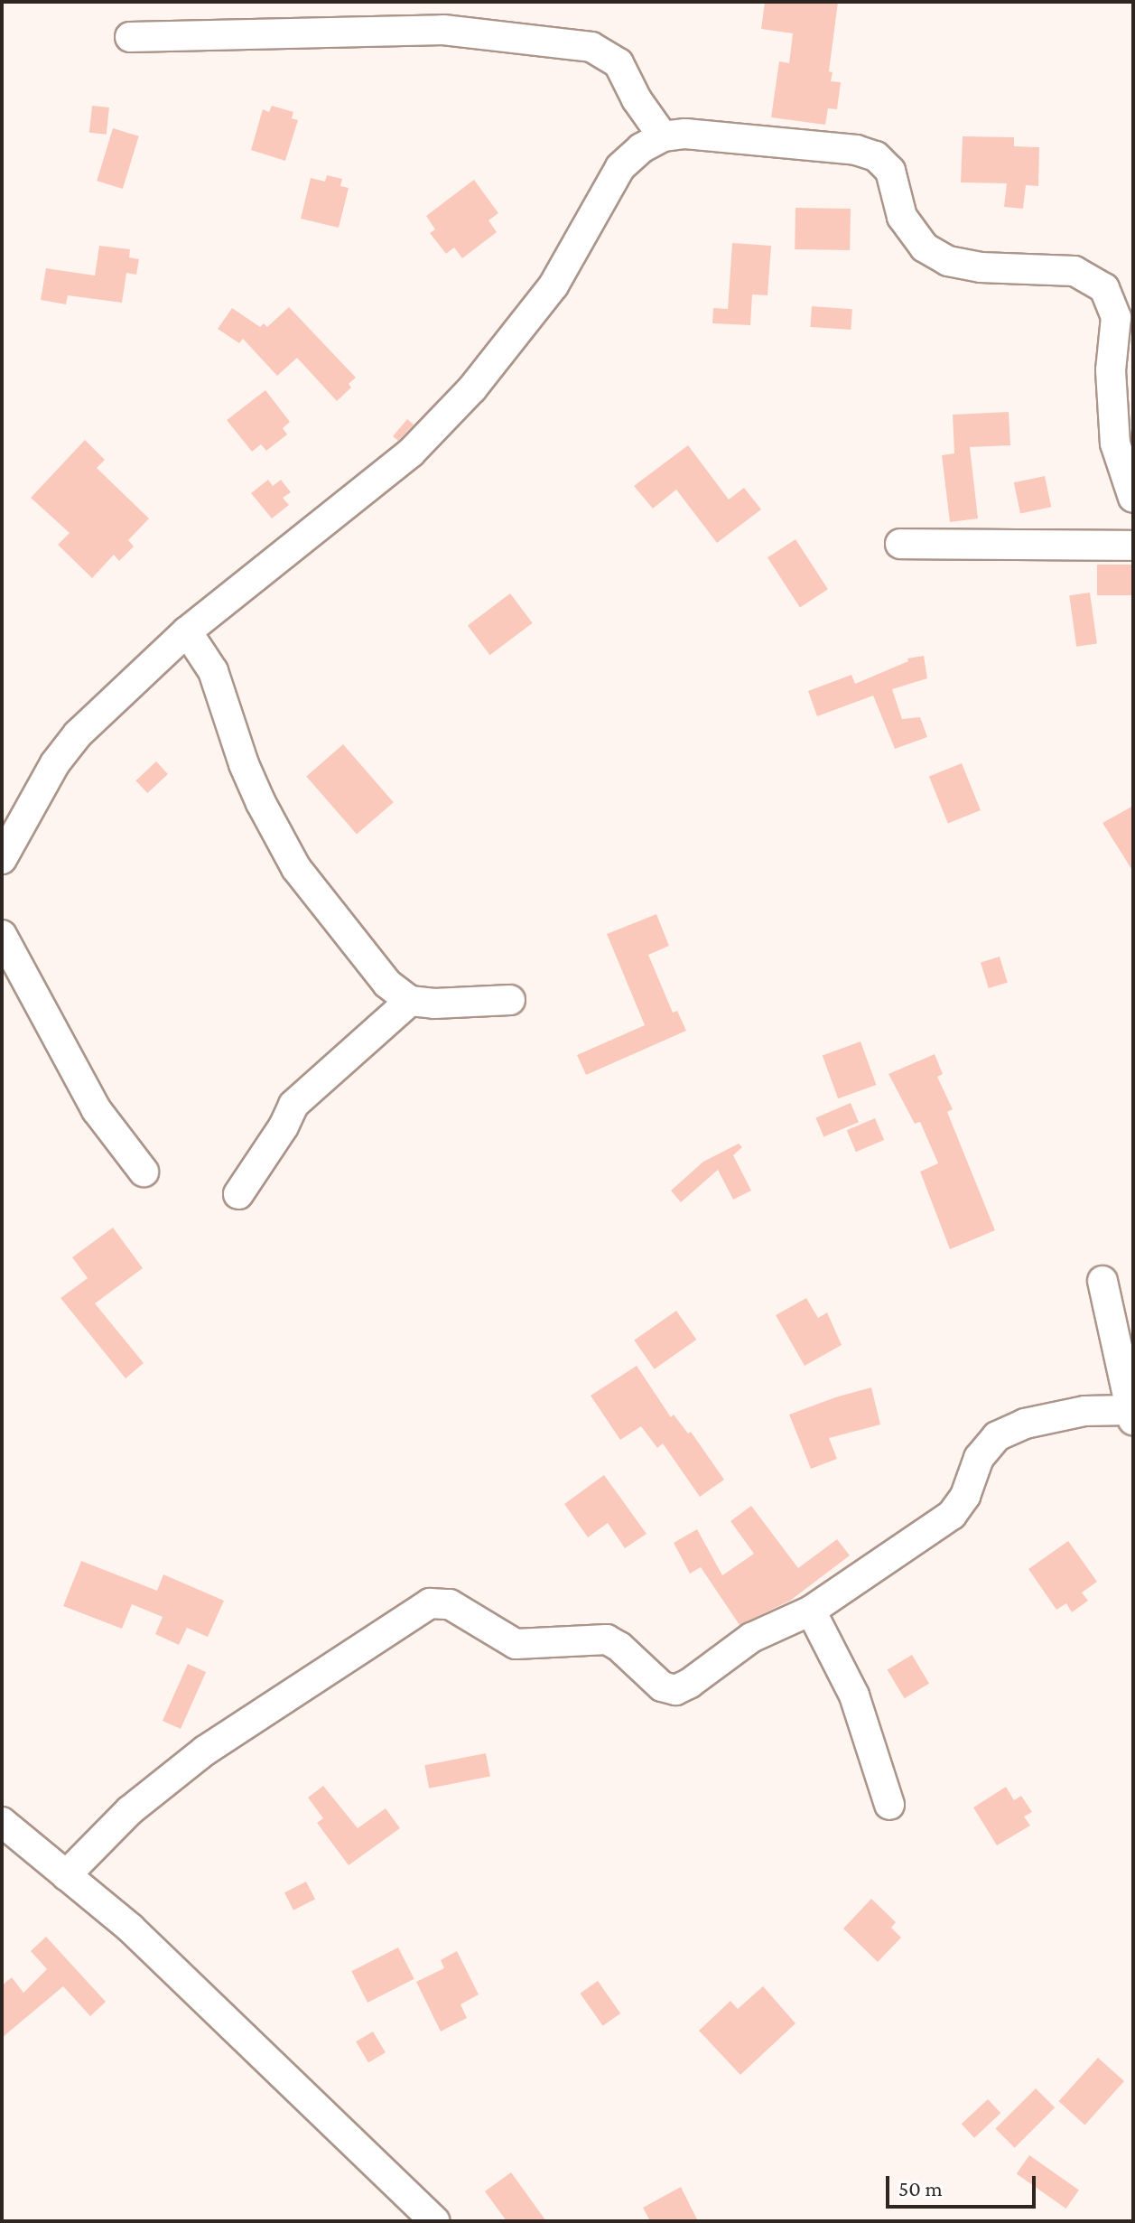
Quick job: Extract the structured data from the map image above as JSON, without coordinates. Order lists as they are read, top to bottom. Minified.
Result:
{"scale_bar":"50 m"}
